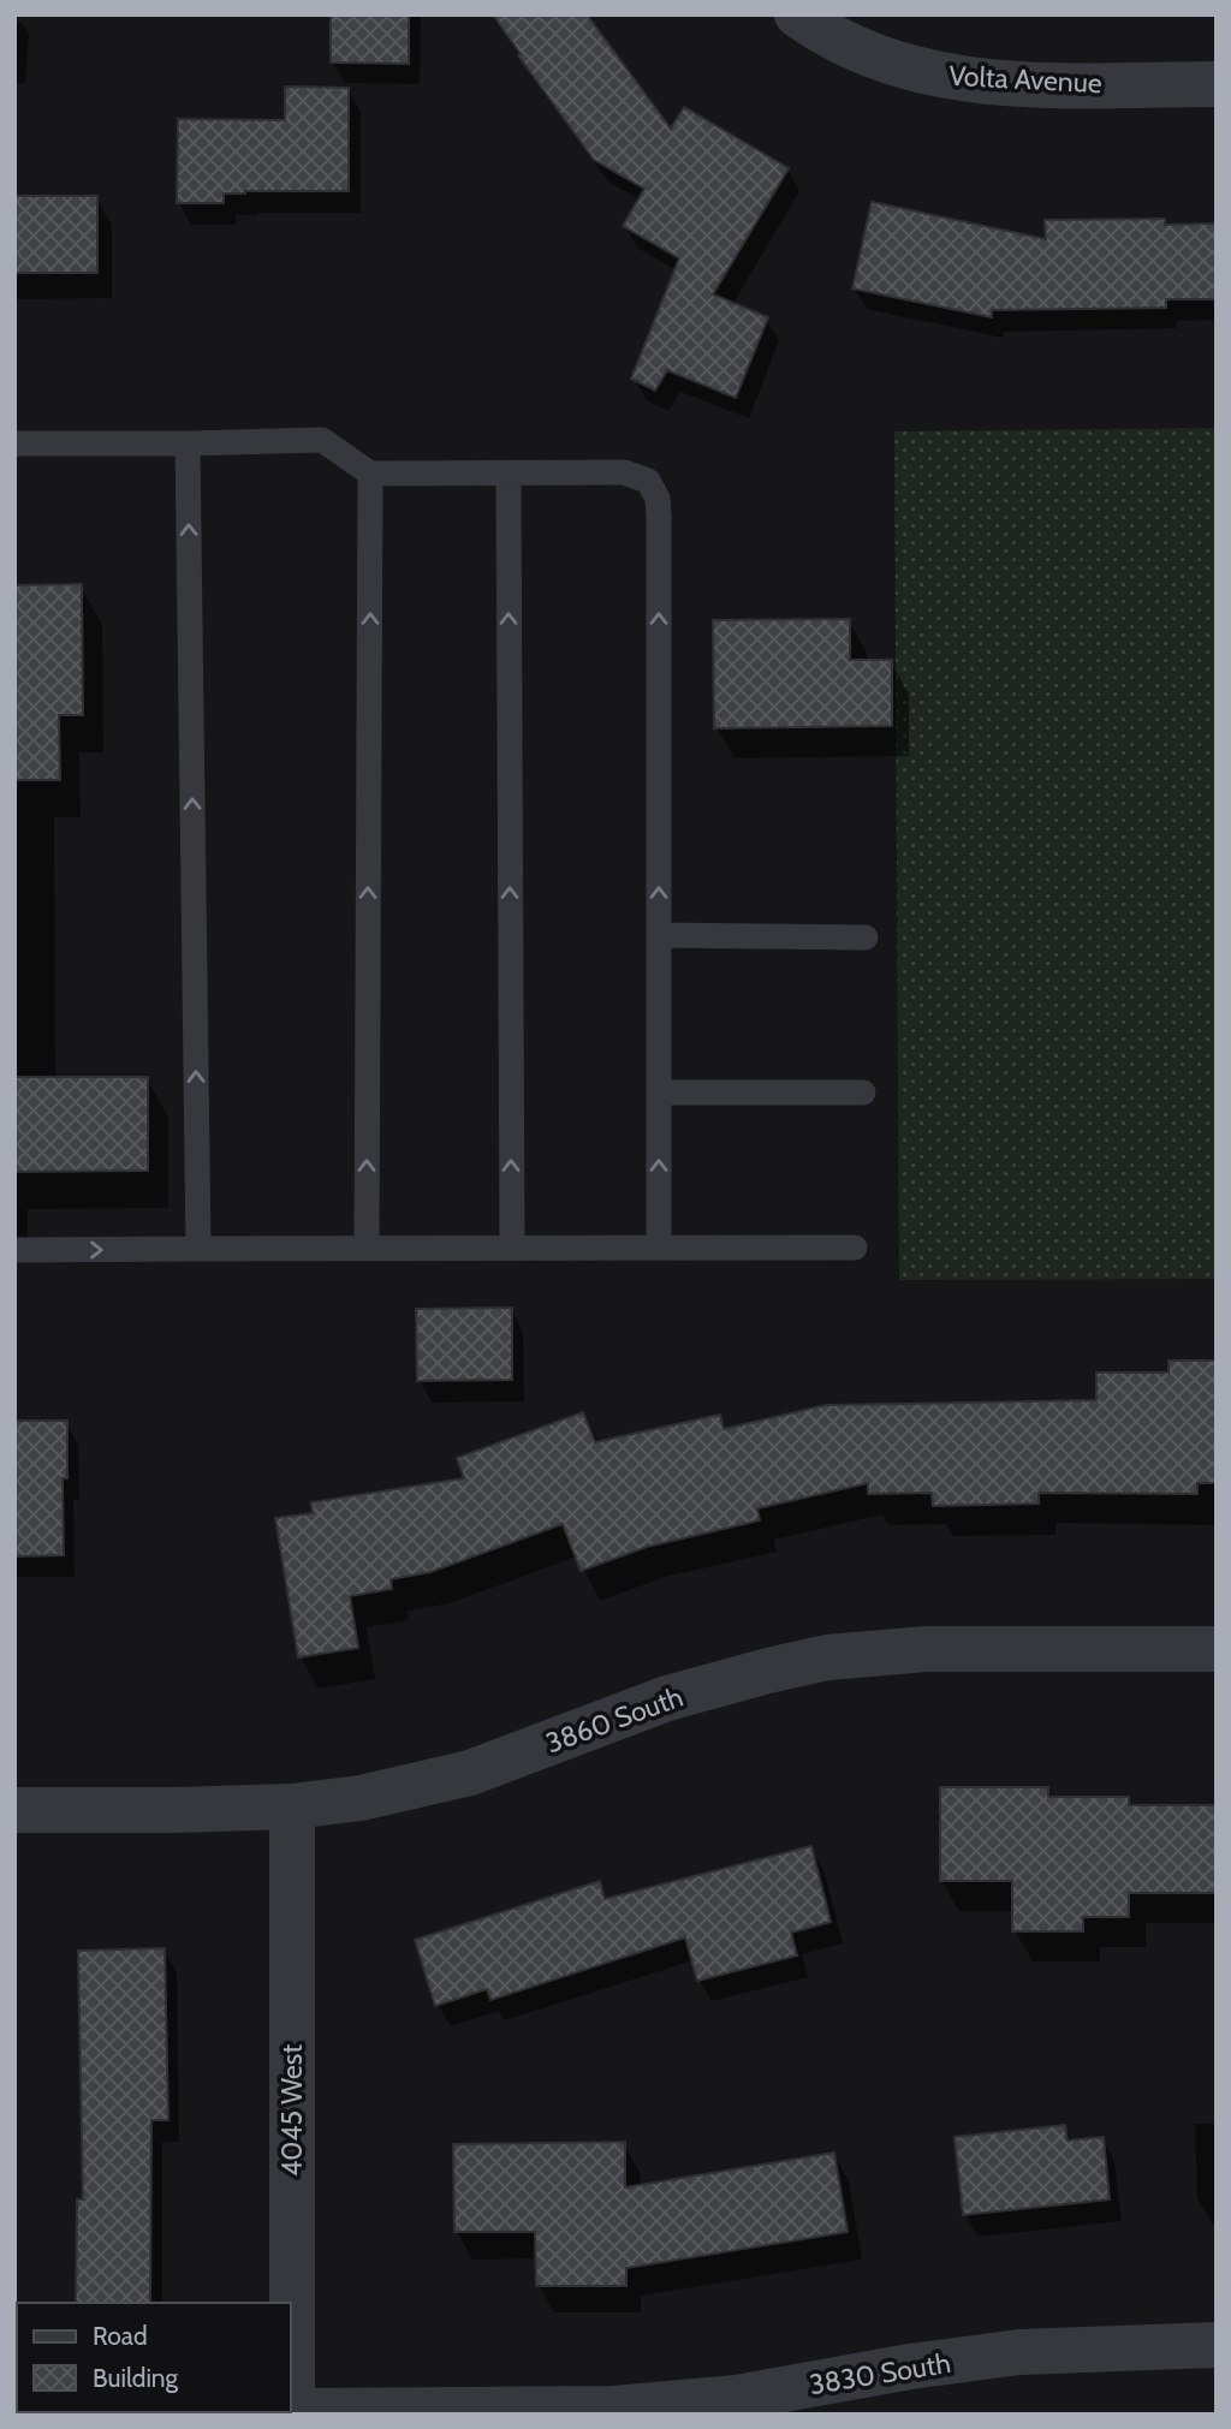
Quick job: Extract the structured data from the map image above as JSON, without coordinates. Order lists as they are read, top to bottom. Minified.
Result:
{"streets":{"street":["Volta Avenue","3860 South","4045 West","3830 South"]},"crossings":[["3860 South","4045 West"],["4045 West","3830 South"]],"legend":["Road","Building"]}
